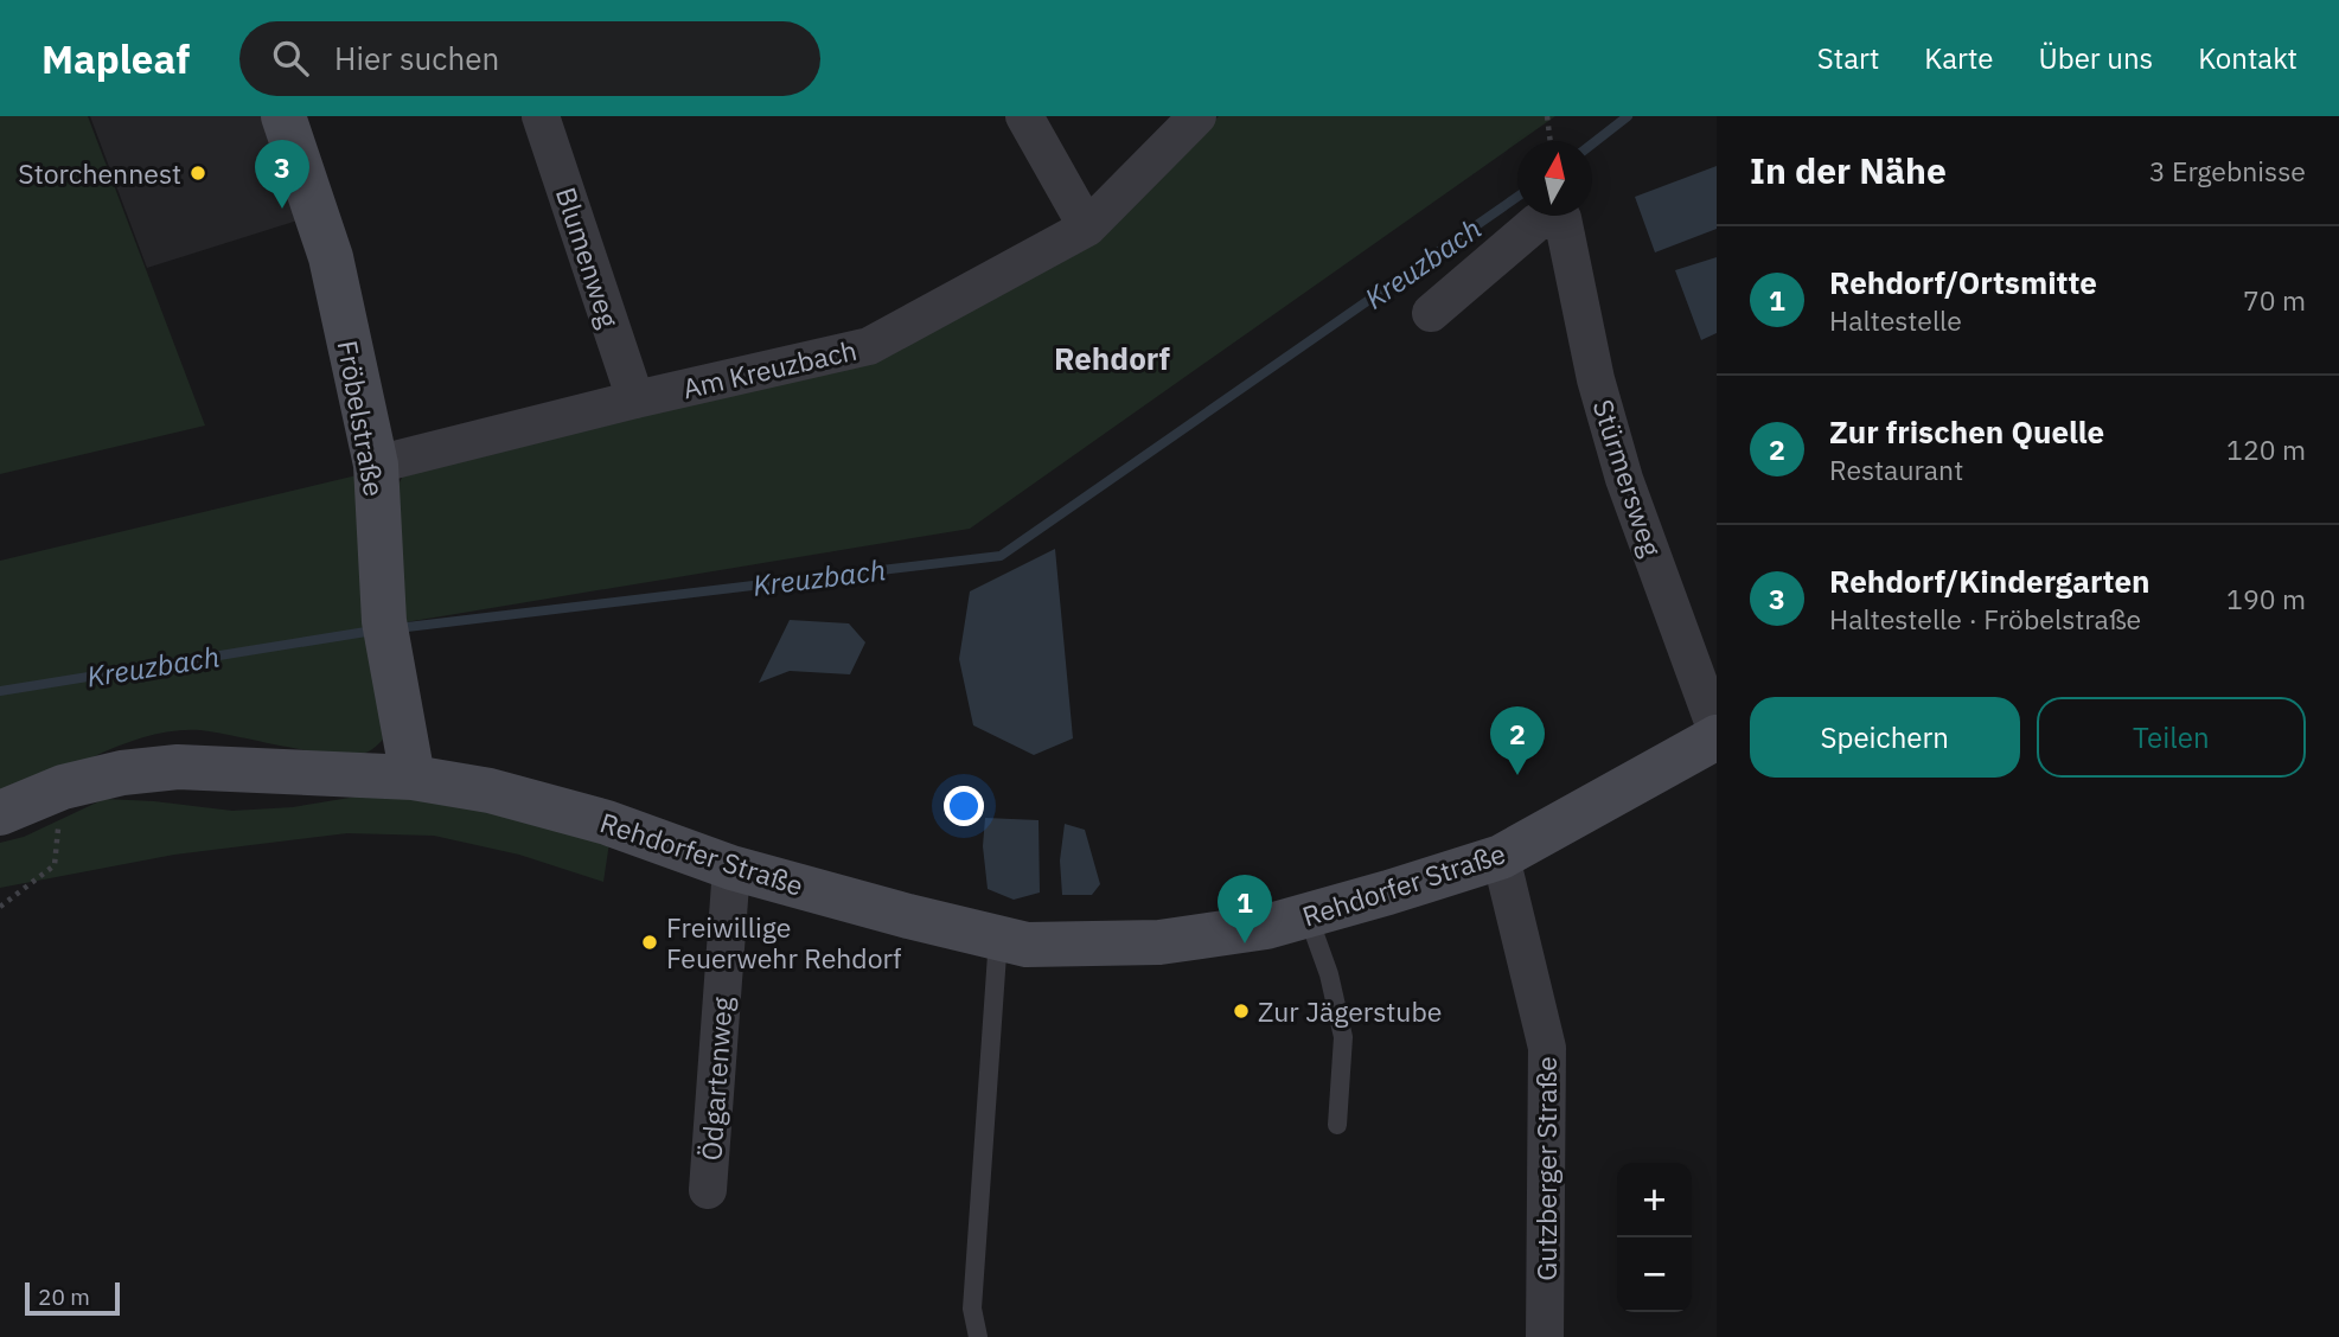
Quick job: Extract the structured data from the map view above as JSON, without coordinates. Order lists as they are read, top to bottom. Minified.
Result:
{"streets":{"street":["Blumenweg","Am Kreuzbach","Fröbelstraße","Stürmersweg","Rehdorfer Straße","Ödgartenweg","Gutzberger Straße"]},"crossings":[["Blumenweg","Am Kreuzbach"],["Am Kreuzbach","Fröbelstraße"],["Fröbelstraße","Rehdorfer Straße"],["Rehdorfer Straße","Ödgartenweg"],["Rehdorfer Straße","Gutzberger Straße"]],"districts":["Rehdorf"],"water":["Kreuzbach"],"places":["Storchennest","Freiwillige Feuerwehr Rehdorf","Zur Jägerstube"],"scale_bar":"20 m","north":"top","page":{"header":"Mapleaf","search":"Hier suchen","nav":["Start","Karte","Über uns","Kontakt"],"heading":["In der Nähe","3 Ergebnisse"],"pins":["3","2","1"],"list":[{"mark":"1","name":"Rehdorf/Ortsmitte","note":"Haltestelle","value":"70 m"},{"mark":"2","name":"Zur frischen Quelle","note":"Restaurant","value":"120 m"},{"mark":"3","name":"Rehdorf/Kindergarten","note":"Haltestelle · Fröbelstraße","value":"190 m"}],"buttons":["Speichern","Teilen"],"map_buttons":["+","−"],"scale":"20 m"}}
